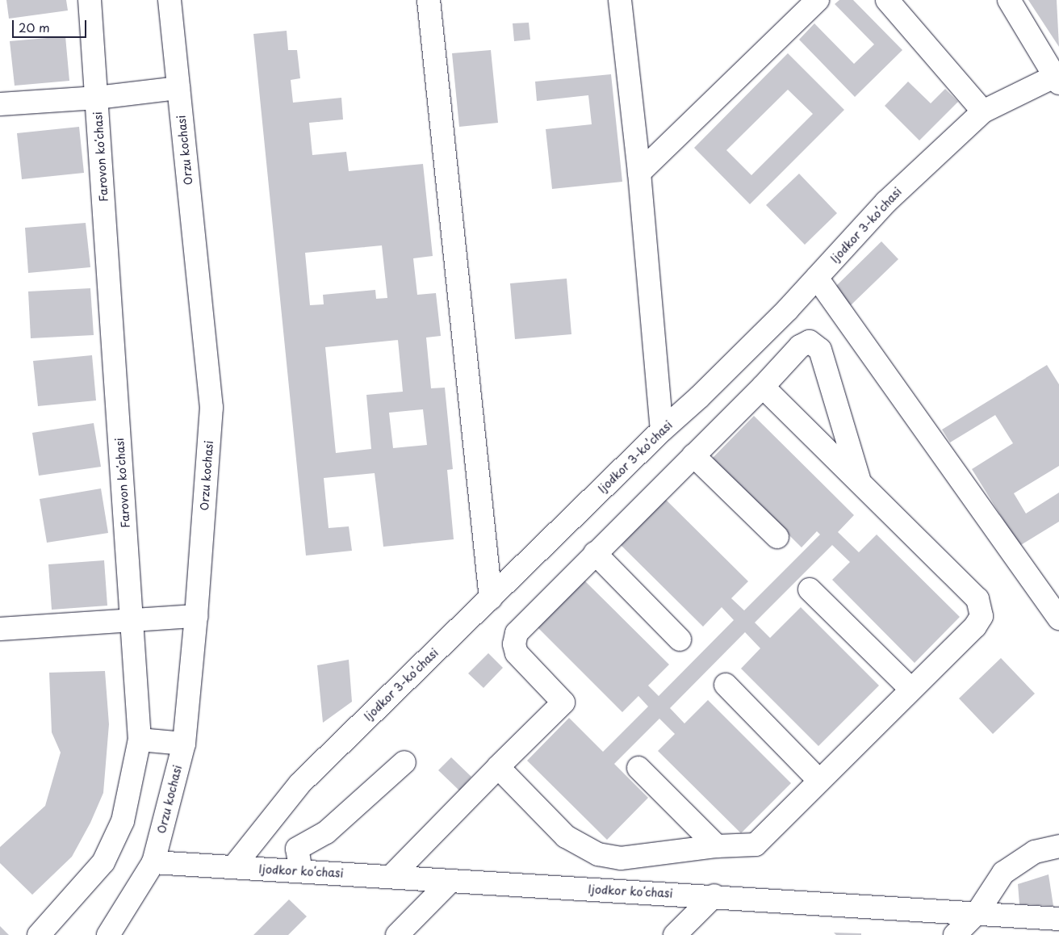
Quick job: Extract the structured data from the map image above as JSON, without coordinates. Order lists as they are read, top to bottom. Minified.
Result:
{"streets":{"street":["Orzu kochasi","Farovon koʻchasi","Ijodkor 3-koʼchasi","Ijodkor koʻchasi"]},"crossings":[["Orzu kochasi","Ijodkor koʻchasi"],["Ijodkor 3-koʼchasi","Ijodkor koʻchasi"]],"scale_bar":"20 m"}
